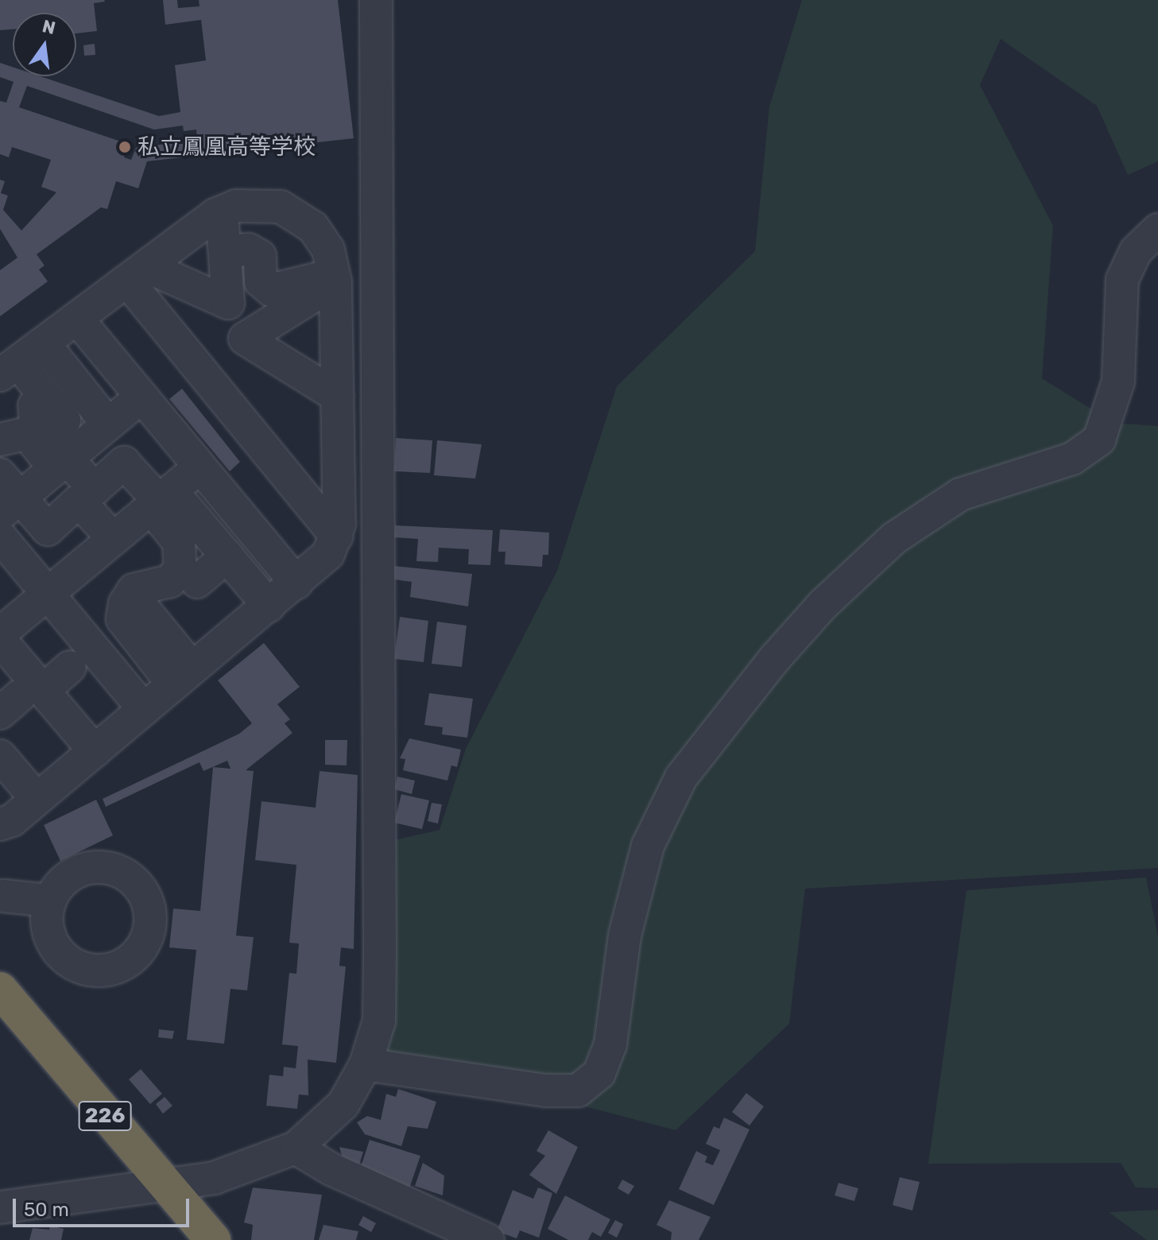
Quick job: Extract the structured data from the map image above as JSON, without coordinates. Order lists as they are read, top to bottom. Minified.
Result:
{"streets":{"highway":["226"]},"places":["私立鳳凰高等学校"],"scale_bar":"50 m","north":"top"}
